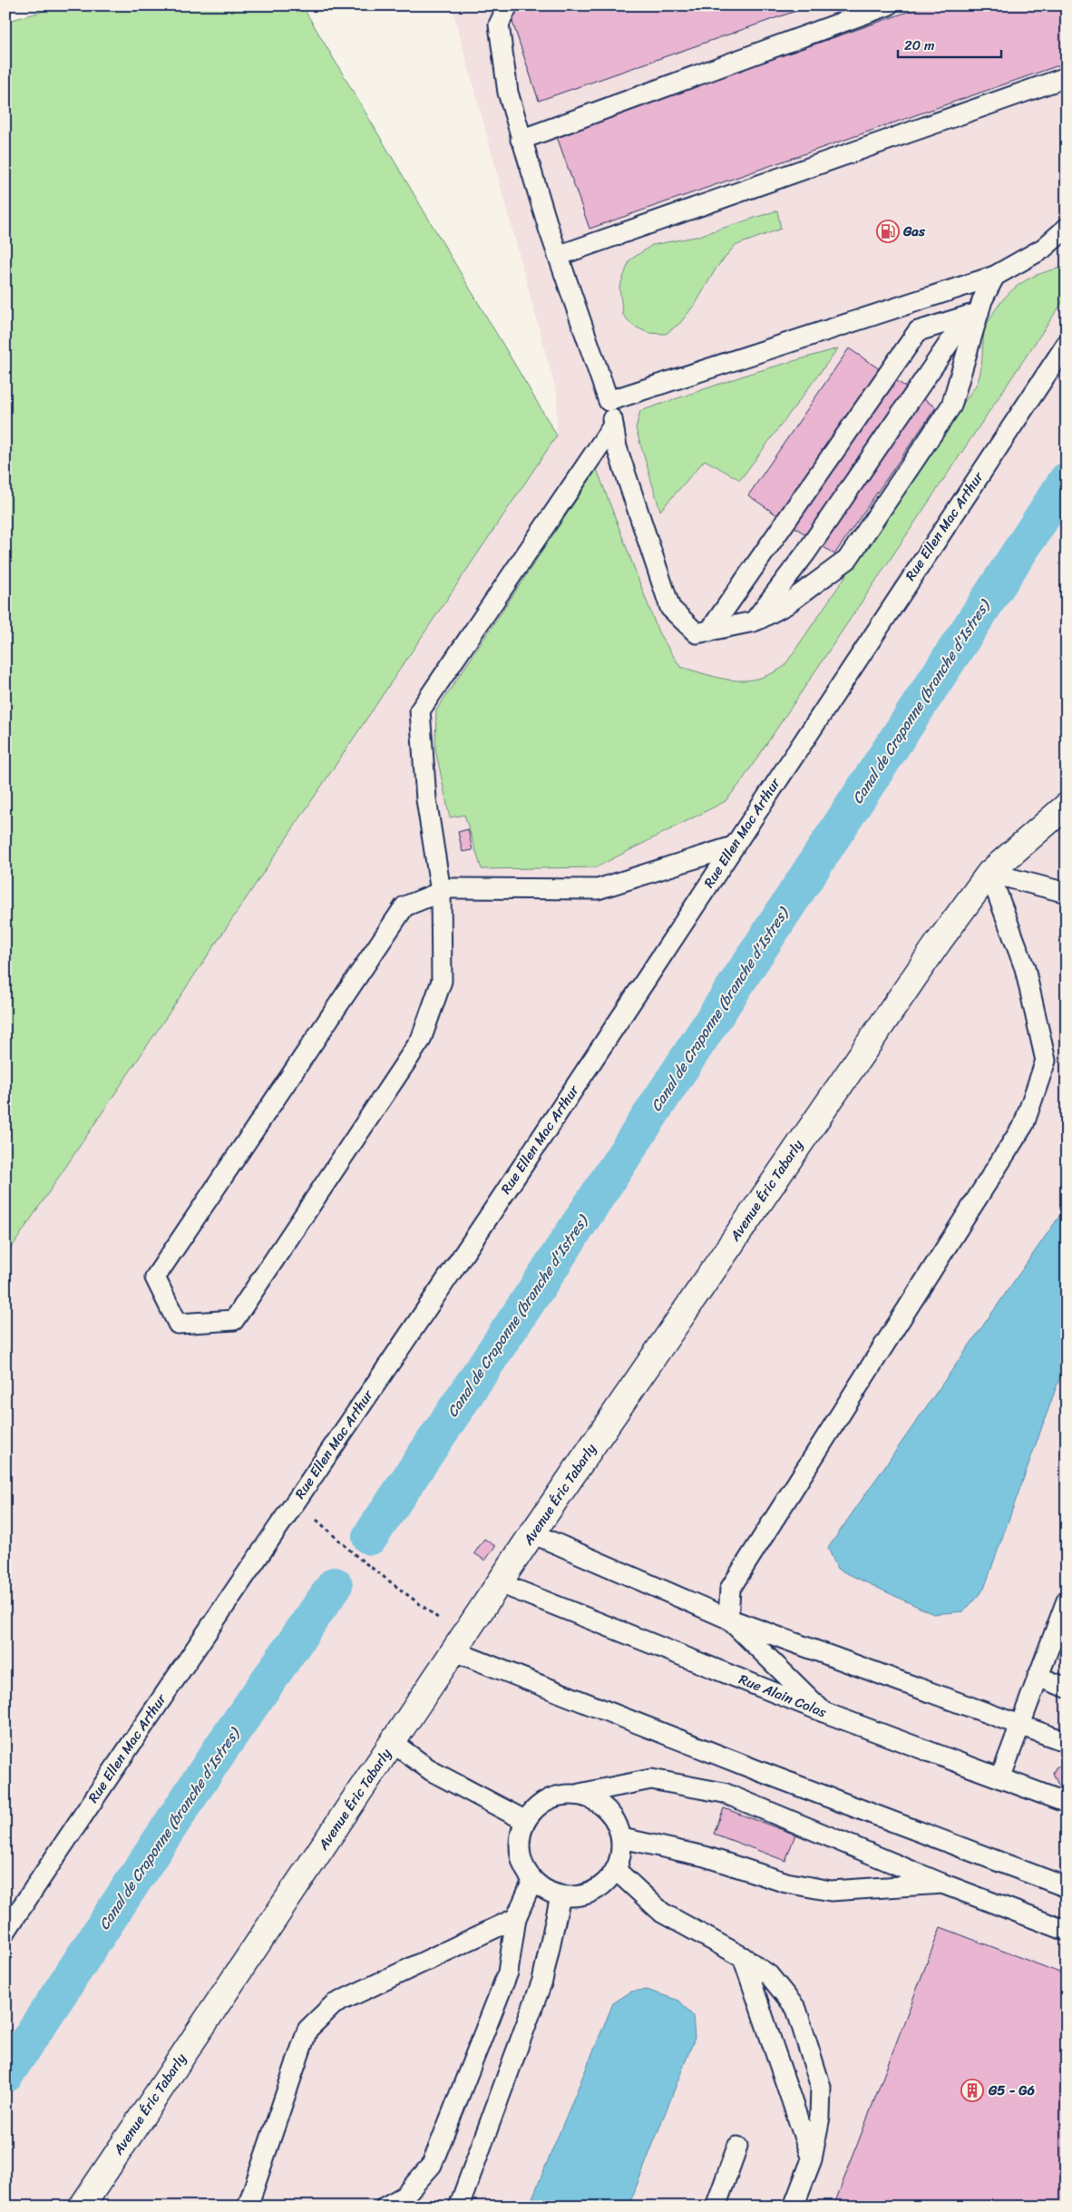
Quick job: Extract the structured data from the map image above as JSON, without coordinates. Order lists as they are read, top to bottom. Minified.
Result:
{"streets":{"street":["Avenue Éric Tabarly"],"lane":["Rue Ellen Mac Arthur","Rue Alain Colas"]},"crossings":[["Avenue Éric Tabarly","Rue Alain Colas"]],"water":["Canal de Craponne (branche d'Istres)"],"places":{"fuel station":["Gas"],"building":["G5 - G6"]},"scale_bar":"20 m"}
